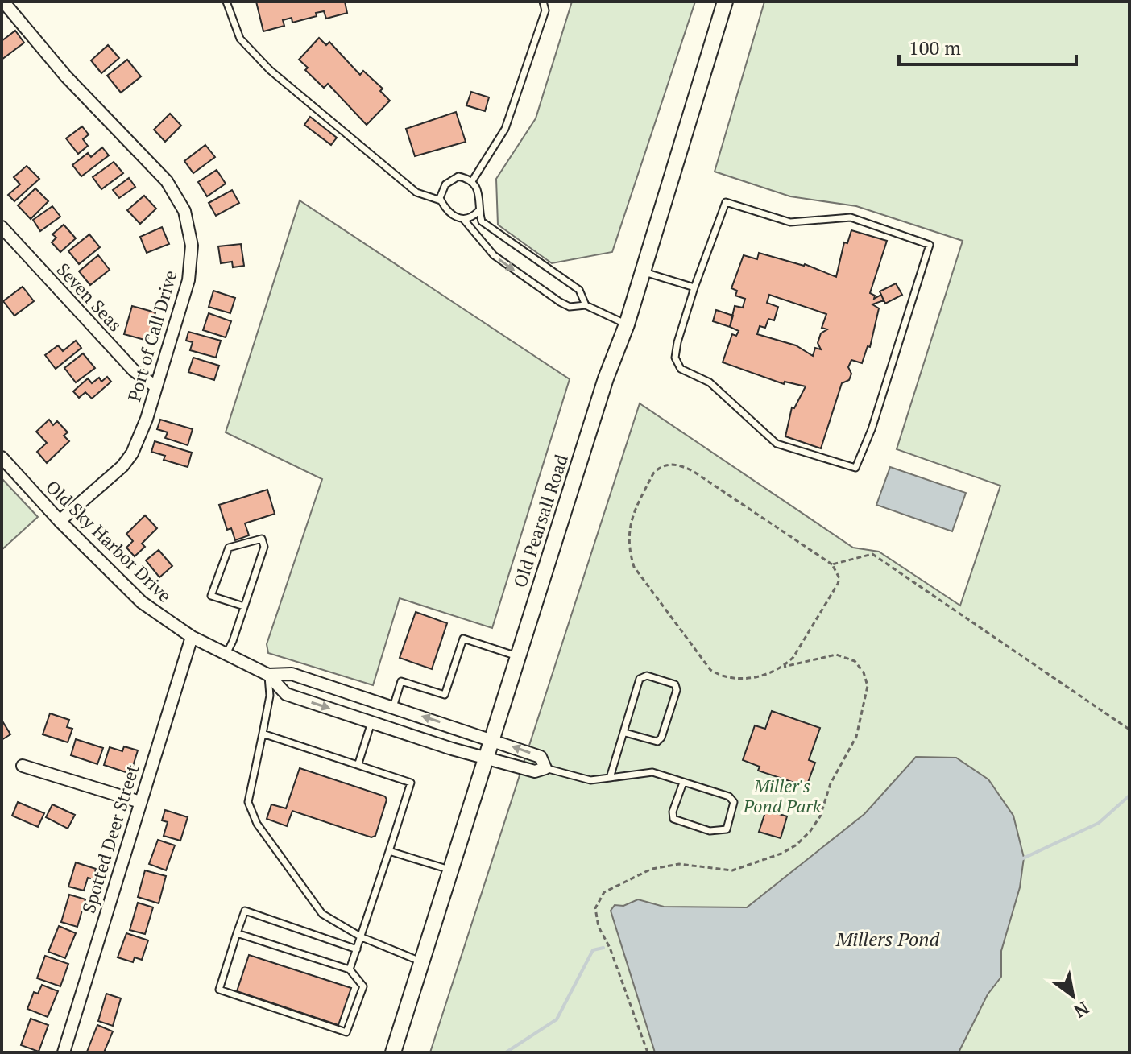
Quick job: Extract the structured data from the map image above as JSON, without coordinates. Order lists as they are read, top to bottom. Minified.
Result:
{"streets":{"main road":["Old Pearsall Road"],"street":["Seven Seas","Port of Call Drive","Old Sky Harbor Drive","Spotted Deer Street"]},"crossings":[["Seven Seas","Port of Call Drive"],["Port of Call Drive","Old Sky Harbor Drive"],["Old Pearsall Road","Old Sky Harbor Drive"],["Old Sky Harbor Drive","Spotted Deer Street"]],"water":["Millers Pond"],"parks":["Miller's Pond Park"],"scale_bar":"100 m","north":"bottom right"}
